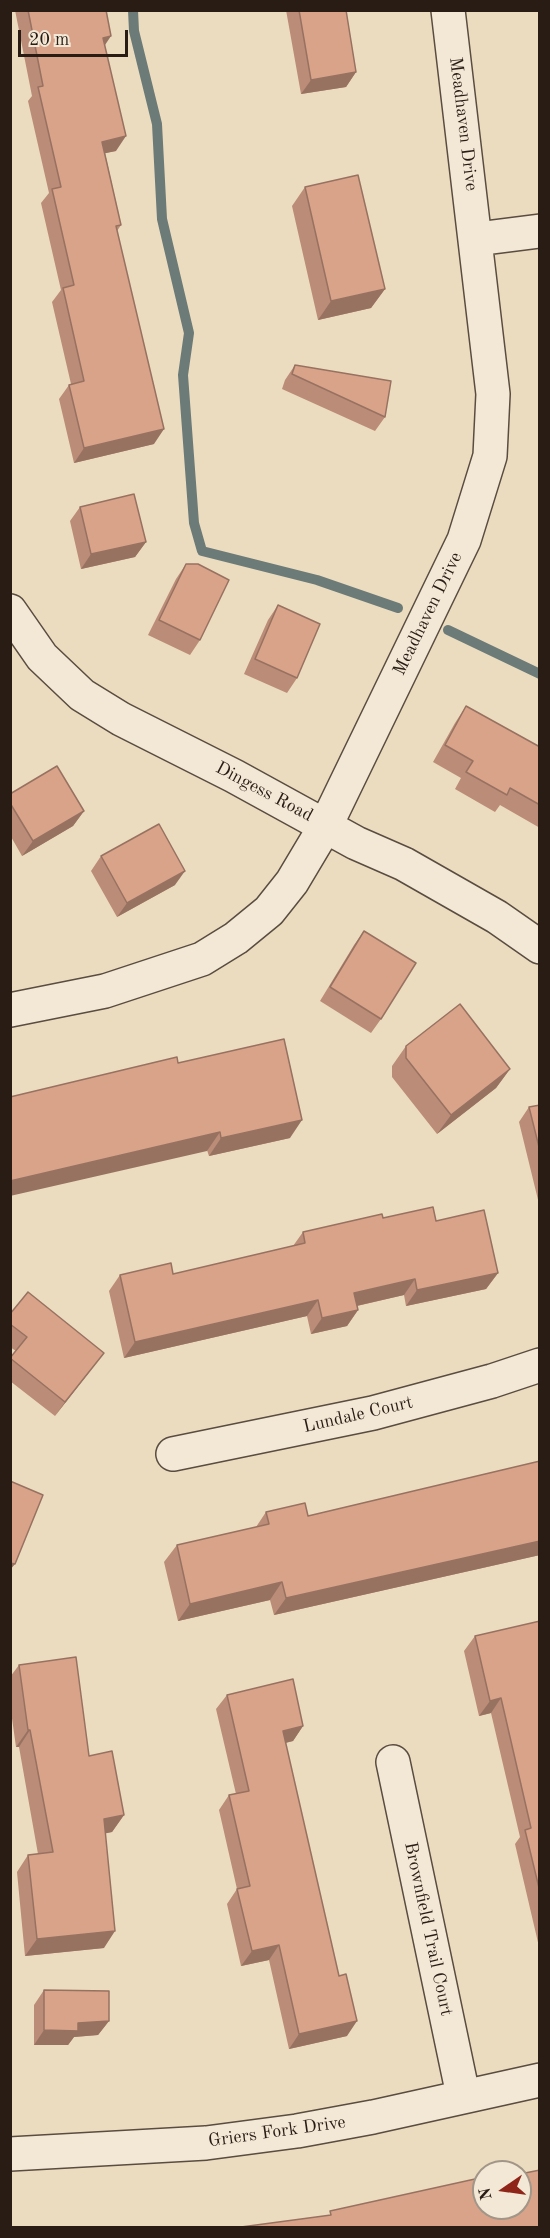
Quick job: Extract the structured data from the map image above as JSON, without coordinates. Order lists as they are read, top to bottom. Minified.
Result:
{"streets":{"street":["Meadhaven Drive","Dingess Road","Lundale Court","Brownfield Trail Court","Griers Fork Drive"]},"crossings":[["Meadhaven Drive","Dingess Road"],["Brownfield Trail Court","Griers Fork Drive"]],"scale_bar":"20 m","north":"left"}
